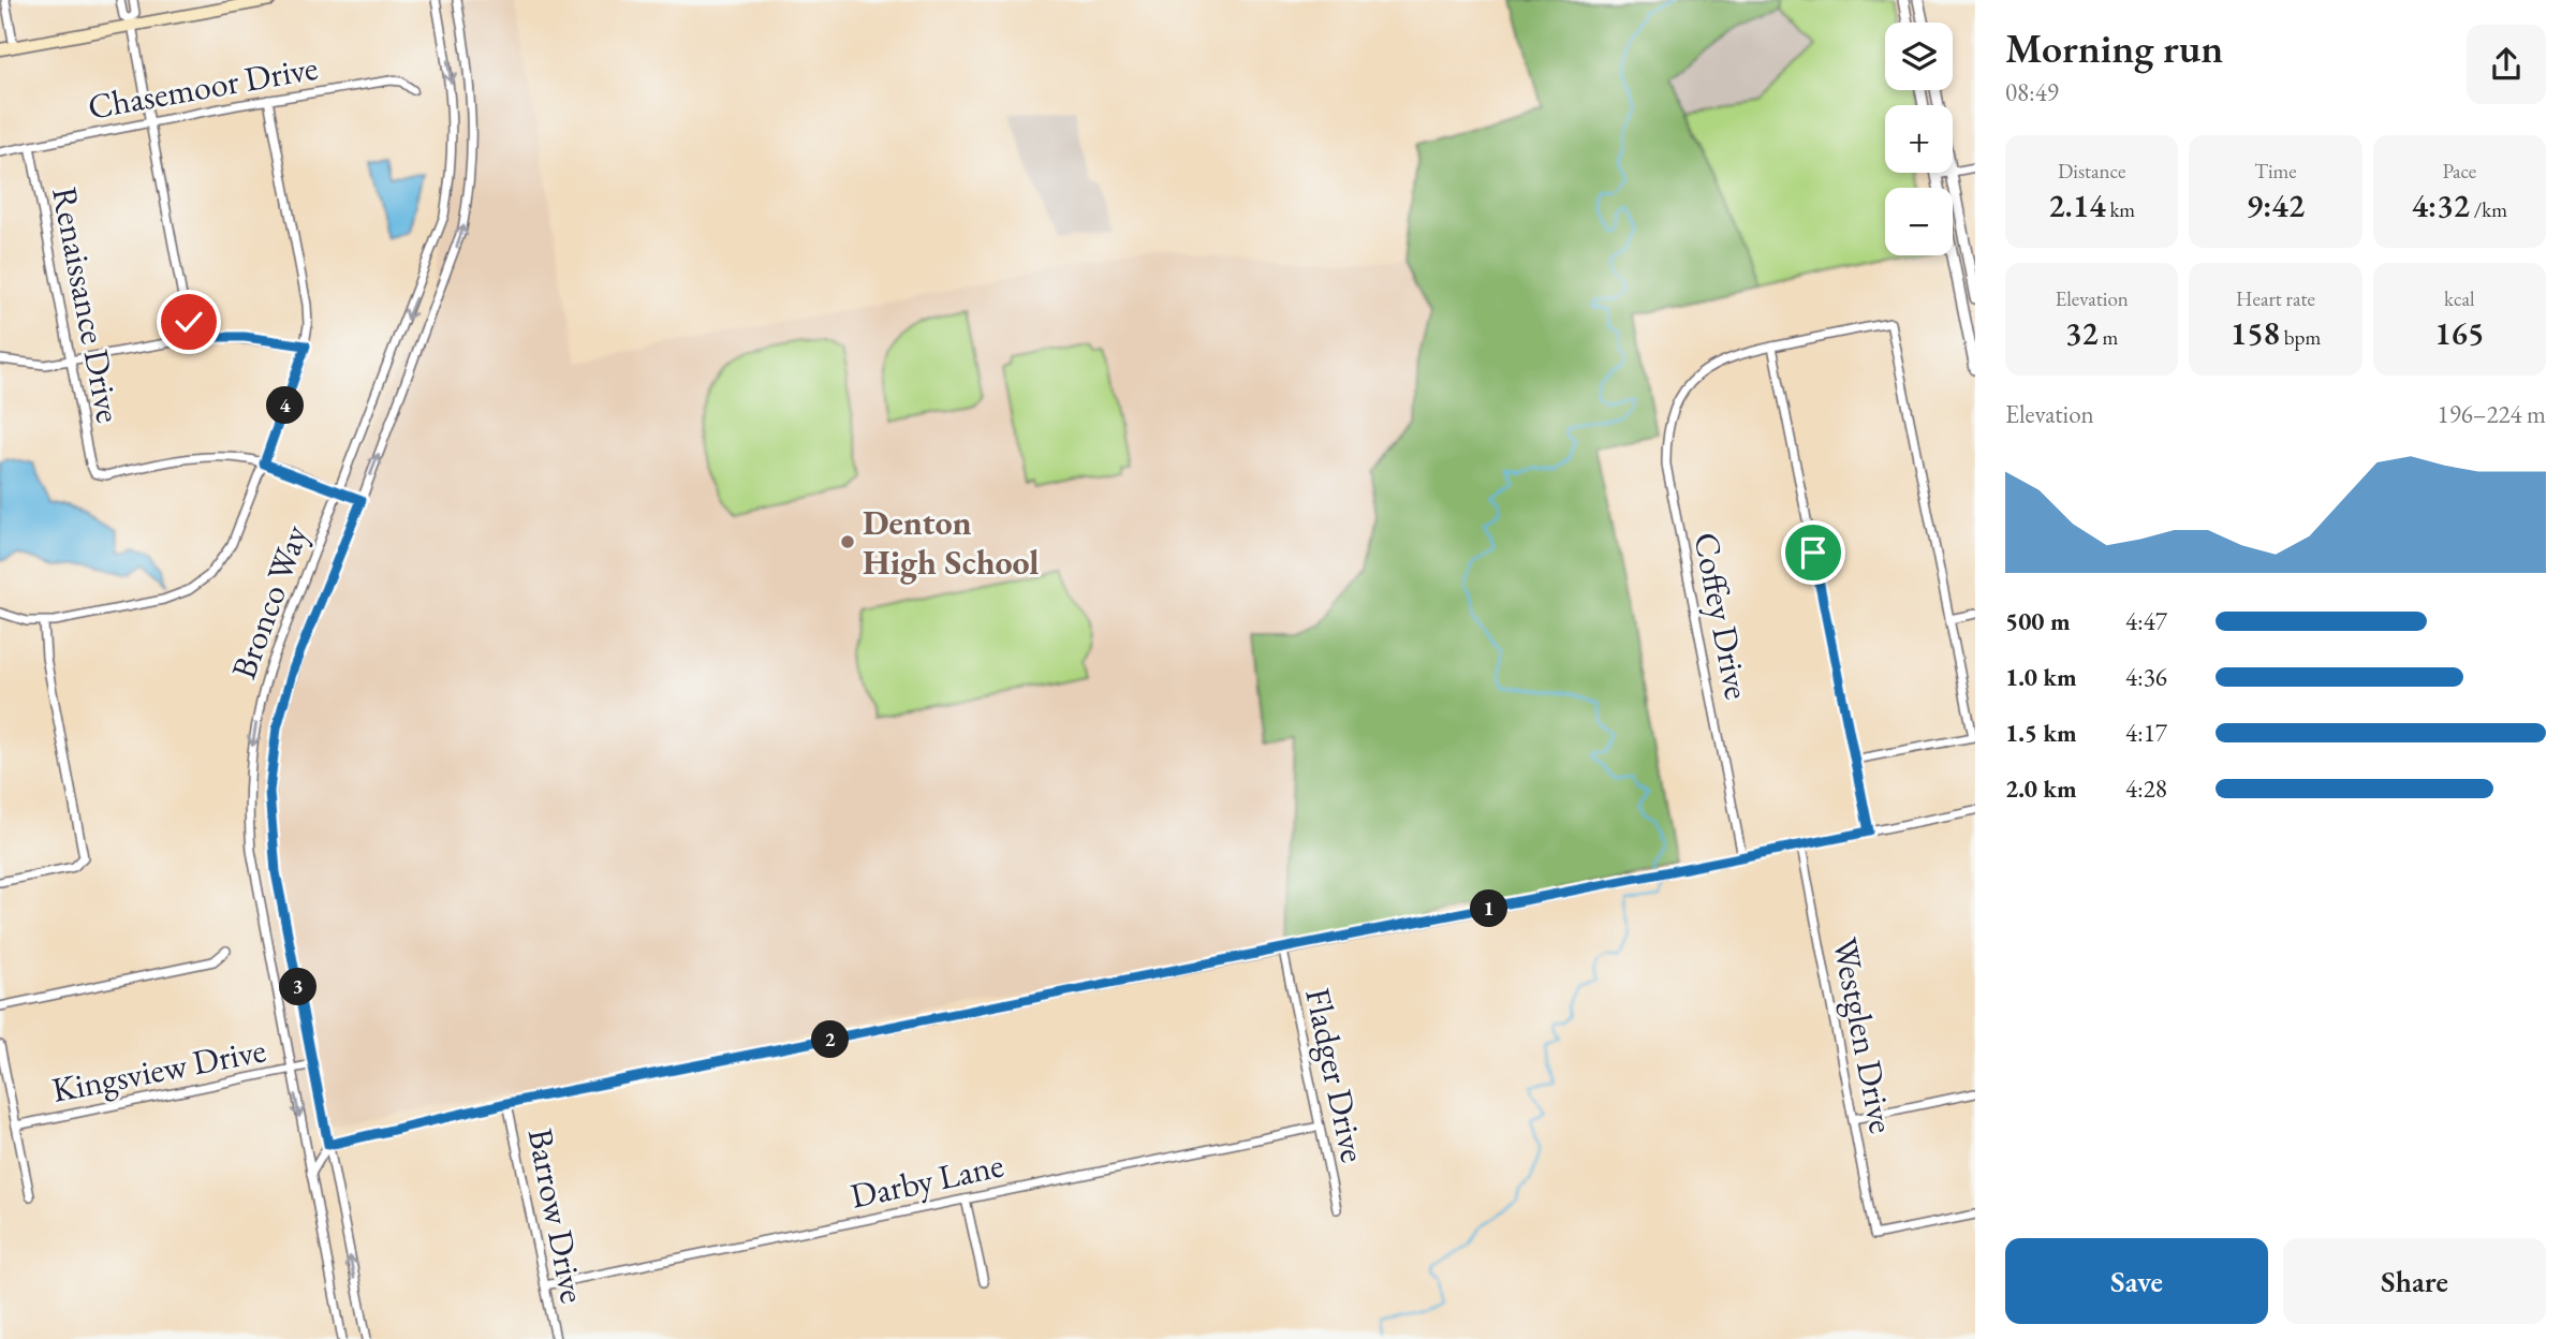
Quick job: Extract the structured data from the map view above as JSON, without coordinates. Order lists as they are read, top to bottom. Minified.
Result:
{"streets":{"street":["Chasemoor Drive","Renaissance Drive","Bronco Way","Coffey Drive","Westglen Drive","Kingsview Drive","Fladger Drive","Darby Lane","Barrow Drive"]},"crossings":[["Chasemoor Drive","Renaissance Drive"],["Bronco Way","Kingsview Drive"],["Fladger Drive","Darby Lane"],["Darby Lane","Barrow Drive"]],"places":["Denton High School"],"page":{"heading":["Morning run","08:49"],"map_buttons":["+","−"],"stats":[["Distance","2.14 km"],["Time","9:42"],["Pace","4:32 /km"],["Elevation","32 m"],["Heart rate","158 bpm"],["kcal","165"]],"chart":["Elevation","196–224 m"],"pins":["4","1","3","2"],"list":[{"name":"500 m","note":"4:47"},{"name":"1.0 km","note":"4:36"},{"name":"1.5 km","note":"4:17"},{"name":"2.0 km","note":"4:28"}],"buttons":["Save","Share"]}}
